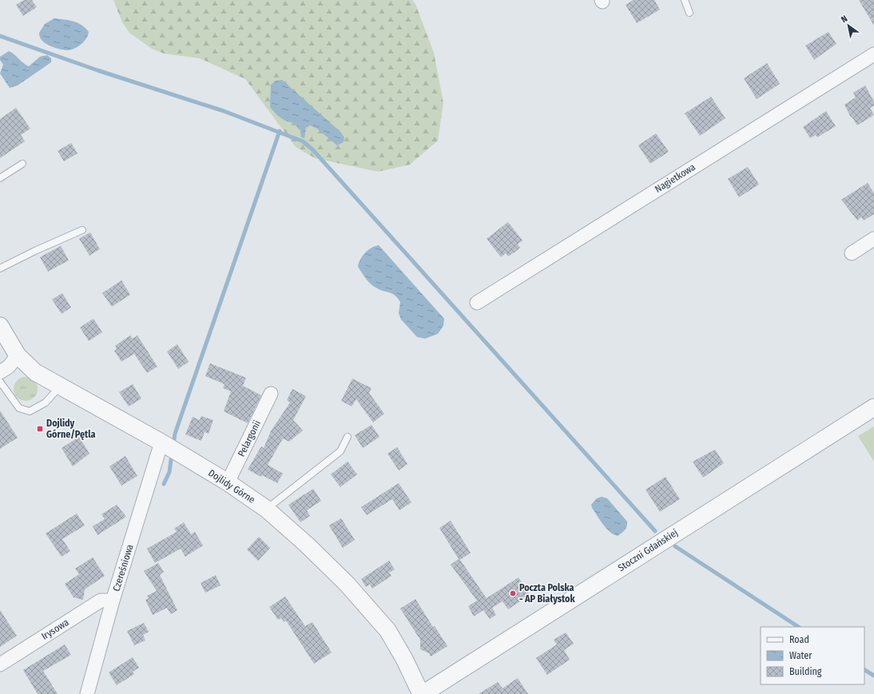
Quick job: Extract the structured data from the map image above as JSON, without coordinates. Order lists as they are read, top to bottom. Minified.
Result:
{"streets":{"street":["Nagietkowa","Pelargonii","Dojlidy Górne","Stoczni Gdańskiej","Czereśniowa","Irysowa"]},"crossings":[["Pelargonii","Dojlidy Górne"],["Dojlidy Górne","Stoczni Gdańskiej"],["Dojlidy Górne","Czereśniowa"],["Czereśniowa","Irysowa"]],"places":{"transit":["Dojlidy Górne/Pętla"],"other":["Poczta Polska - AP Białystok"]},"legend":["Road","Water","Building"],"north":"top left"}
